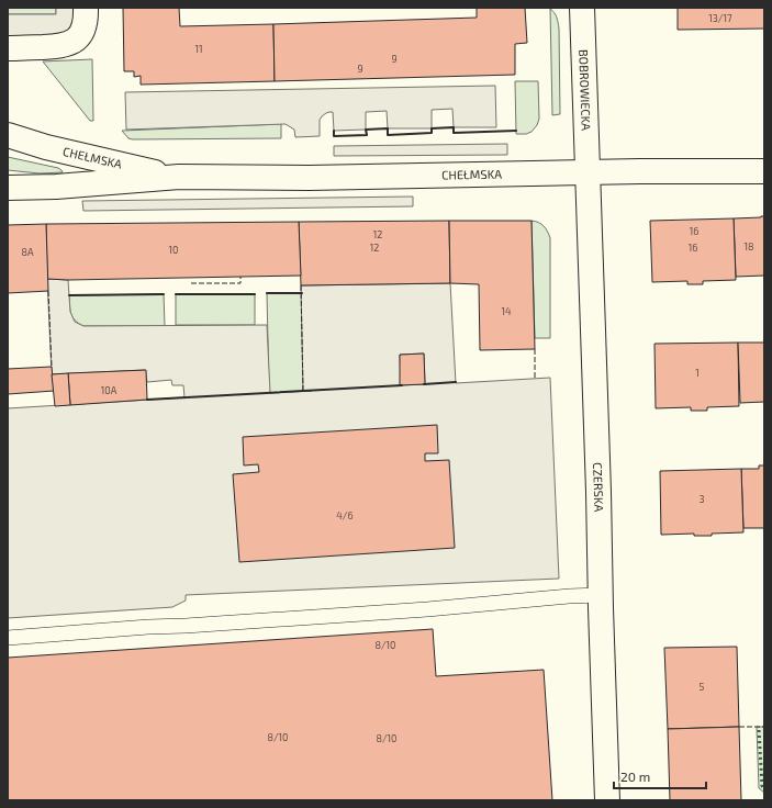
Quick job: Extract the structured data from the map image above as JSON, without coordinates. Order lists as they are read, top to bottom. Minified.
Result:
{"streets":{"street":["BOBROWIECKA","CHEŁMSKA","CZERSKA"]},"crossings":[["BOBROWIECKA","CHEŁMSKA"],["BOBROWIECKA","CZERSKA"],["CHEŁMSKA","CZERSKA"]],"house_numbers":["13/17","11","9","9","16","12","18","12","16","10","8A","14","1","10A","3","4/6","8/10","5","8/10","8/10"],"scale_bar":"20 m"}
